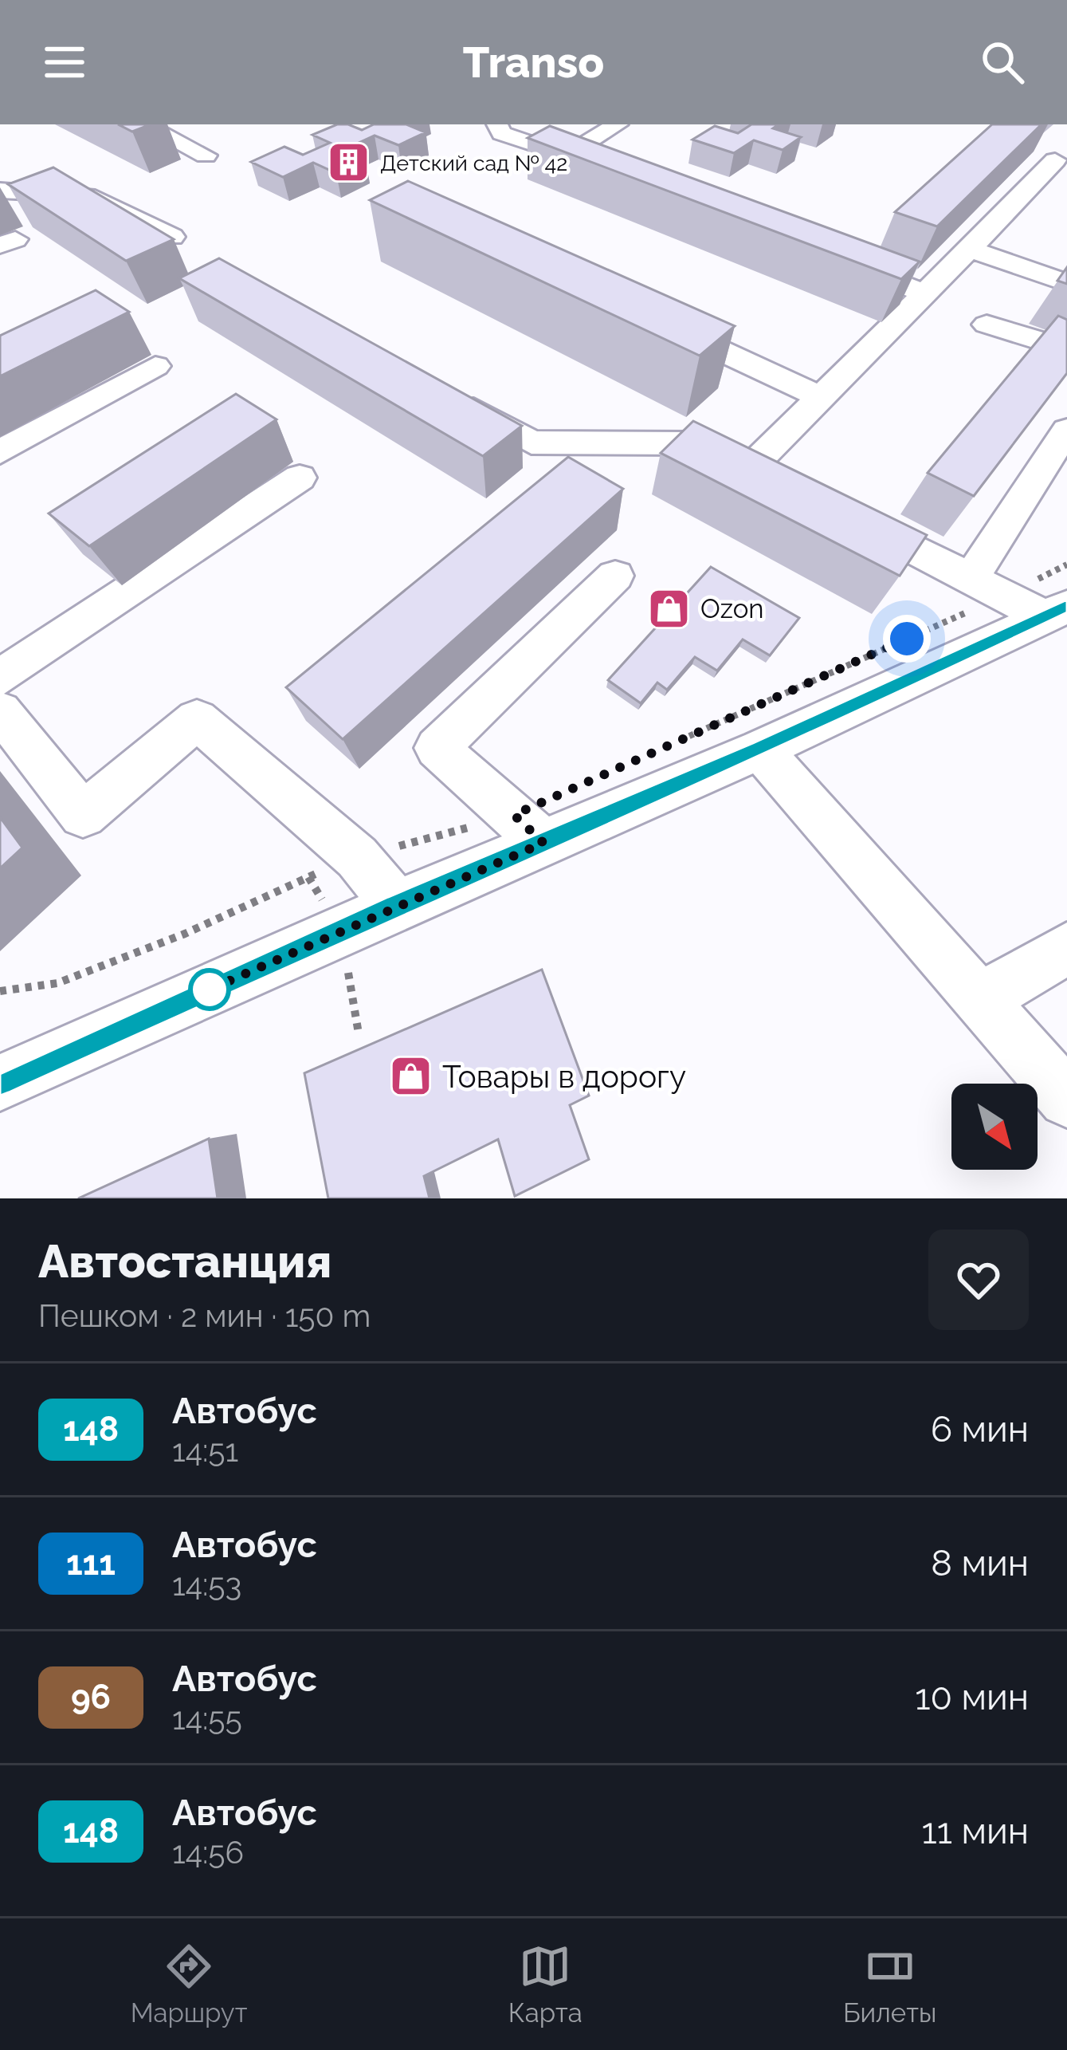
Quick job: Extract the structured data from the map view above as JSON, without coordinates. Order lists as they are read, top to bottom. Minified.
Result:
{"places":{"building":["Детский сад № 42"],"shop":["Ozon","Товары в дорогу"]},"lines":["bus line 148"],"north":"bottom right","page":{"header":"Transo","heading":["Автостанция","Пешком · 2 мин · 150 m"],"list":[{"mark":"148","name":"Автобус","note":"14:51","value":"6 мин"},{"mark":"111","name":"Автобус","note":"14:53","value":"8 мин"},{"mark":"96","name":"Автобус","note":"14:55","value":"10 мин"},{"mark":"148","name":"Автобус","note":"14:56","value":"11 мин"}],"tabs":["Маршрут","Карта","Билеты"]}}
